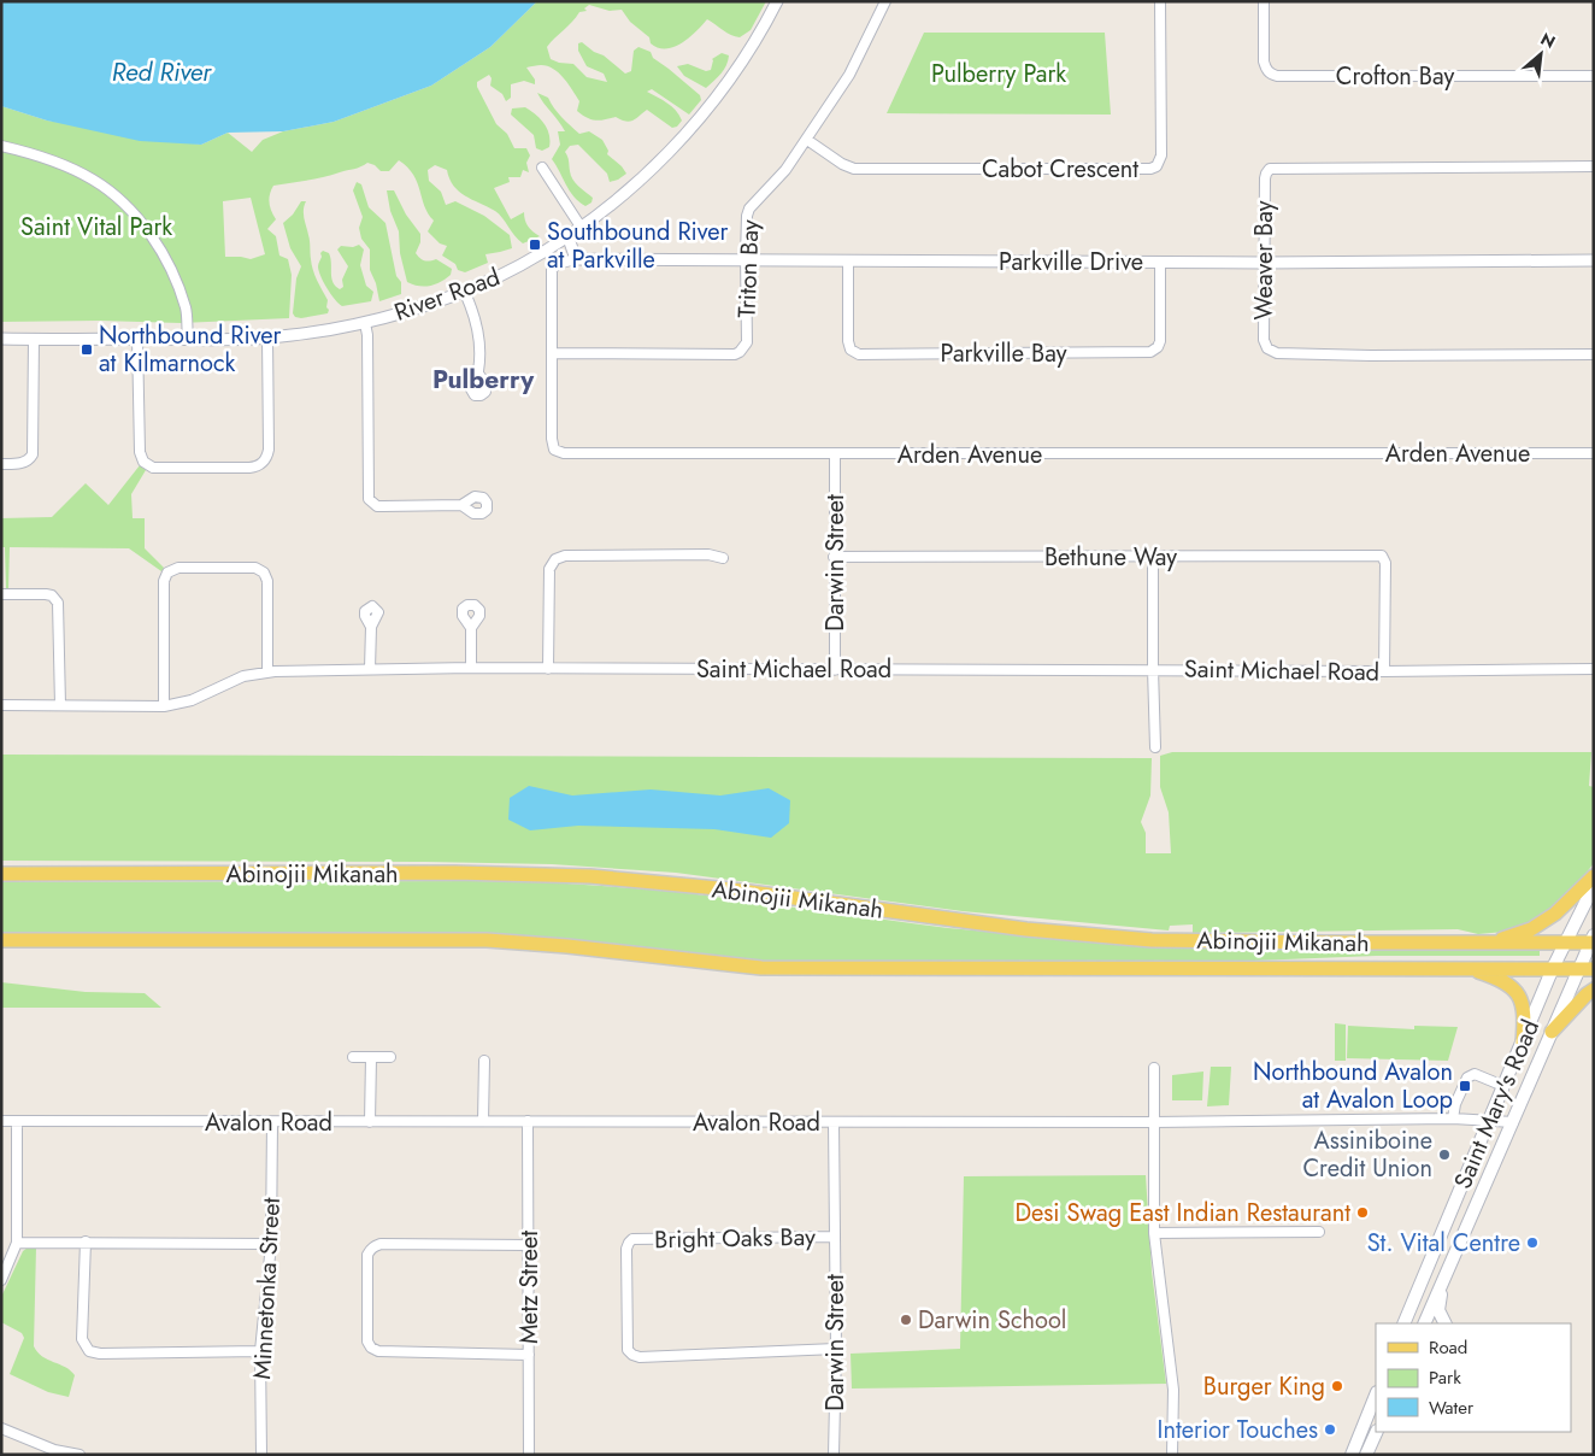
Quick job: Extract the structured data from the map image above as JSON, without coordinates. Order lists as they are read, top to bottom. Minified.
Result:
{"streets":{"main road":["Abinojii Mikanah","Saint Mary's Road"],"street":["Crofton Bay","Cabot Crescent","Weaver Bay","Parkville Drive","Triton Bay","River Road","Parkville Bay","Arden Avenue","Bethune Way","Darwin Street","Saint Michael Road","Avalon Road","Bright Oaks Bay","Metz Street","Minnetonka Street"]},"crossings":[["Cabot Crescent","Triton Bay"],["Weaver Bay","Parkville Drive"],["Parkville Drive","Triton Bay"],["Parkville Drive","Parkville Bay"],["Parkville Drive","Arden Avenue"],["Triton Bay","Arden Avenue"],["Arden Avenue","Darwin Street"],["Bethune Way","Darwin Street"],["Bethune Way","Saint Michael Road"],["Darwin Street","Saint Michael Road"],["Darwin Street","Avalon Road"],["Darwin Street","Bright Oaks Bay"],["Abinojii Mikanah","Saint Mary's Road"],["Saint Mary's Road","Avalon Road"],["Avalon Road","Metz Street"],["Avalon Road","Minnetonka Street"]],"districts":["Pulberry"],"water":["Red River"],"parks":["Pulberry Park","Saint Vital Park"],"places":{"transit":["Southbound River at Parkville","Northbound River at Kilmarnock","Northbound Avalon at Avalon Loop"],"other":["Assiniboine Credit Union","Desi Swag East Indian Restaurant","St. Vital Centre","Darwin School","Burger King","Interior Touches"]},"legend":["Road","Park","Water"],"north":"top right"}
